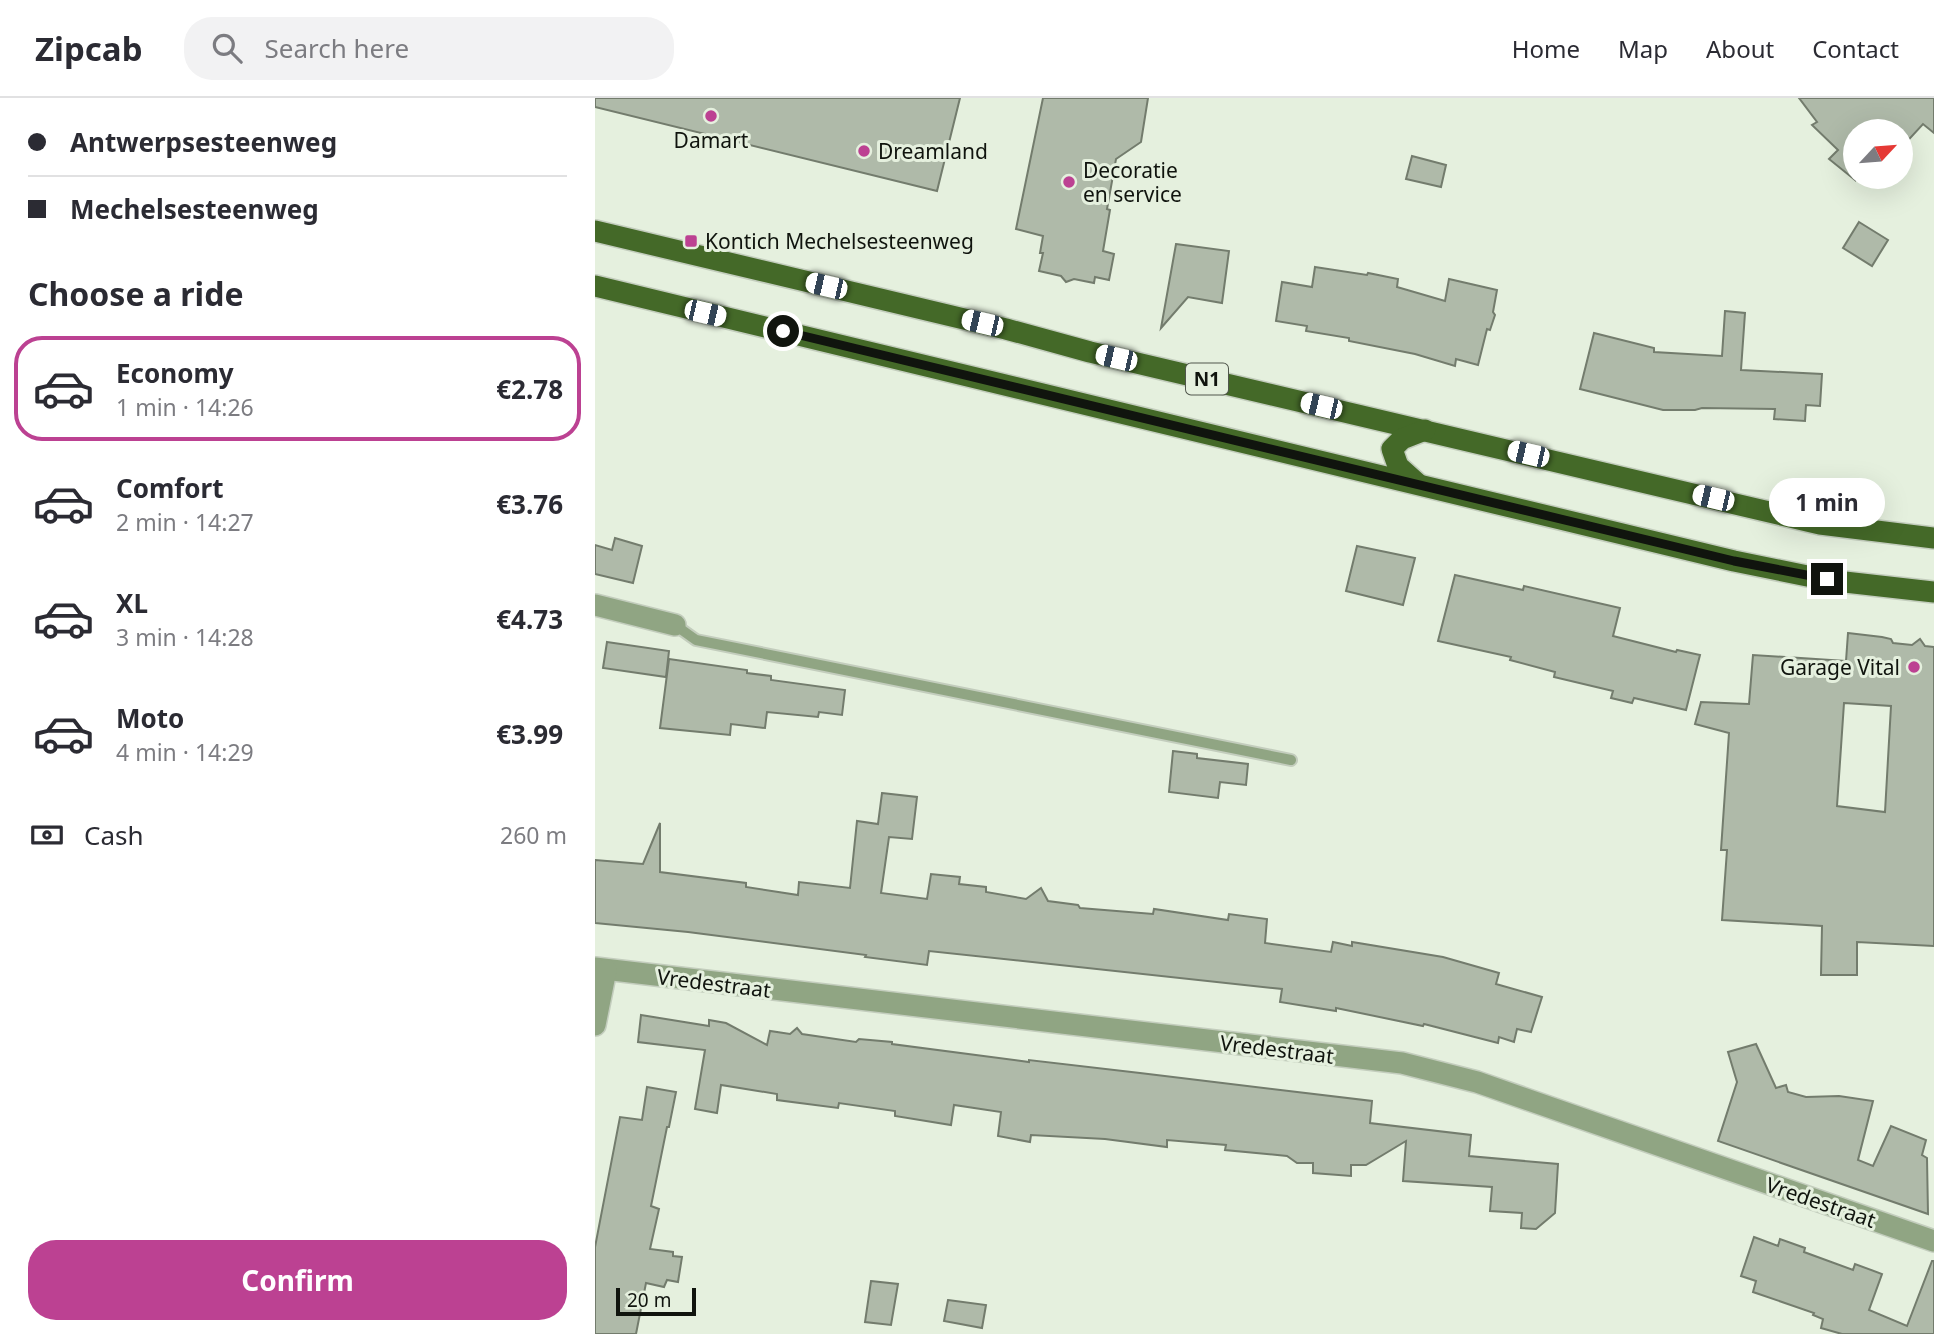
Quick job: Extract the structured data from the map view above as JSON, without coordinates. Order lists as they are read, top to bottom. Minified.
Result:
{"streets":{"main road":["N1"],"street":["Vredestraat"]},"places":{"other":["Damart","Dreamland","Decoratie en service","Garage Vital"],"transit":["Kontich Mechelsesteenweg"]},"scale_bar":"20 m","north":"top right","page":{"header":"Zipcab","search":"Search here","nav":["Home","Map","About","Contact"],"banner":["Antwerpsesteenweg","Mechelsesteenweg"],"heading":"Choose a ride","list":[{"name":"Economy","note":"1 min · 14:26","value":"€2.78"},{"name":"Comfort","note":"2 min · 14:27","value":"€3.76"},{"name":"XL","note":"3 min · 14:28","value":"€4.73"},{"name":"Moto","note":"4 min · 14:29","value":"€3.99"}],"bubble":"1 min","pay":["Cash","260 m"],"buttons":"Confirm","scale":"20 m"}}
